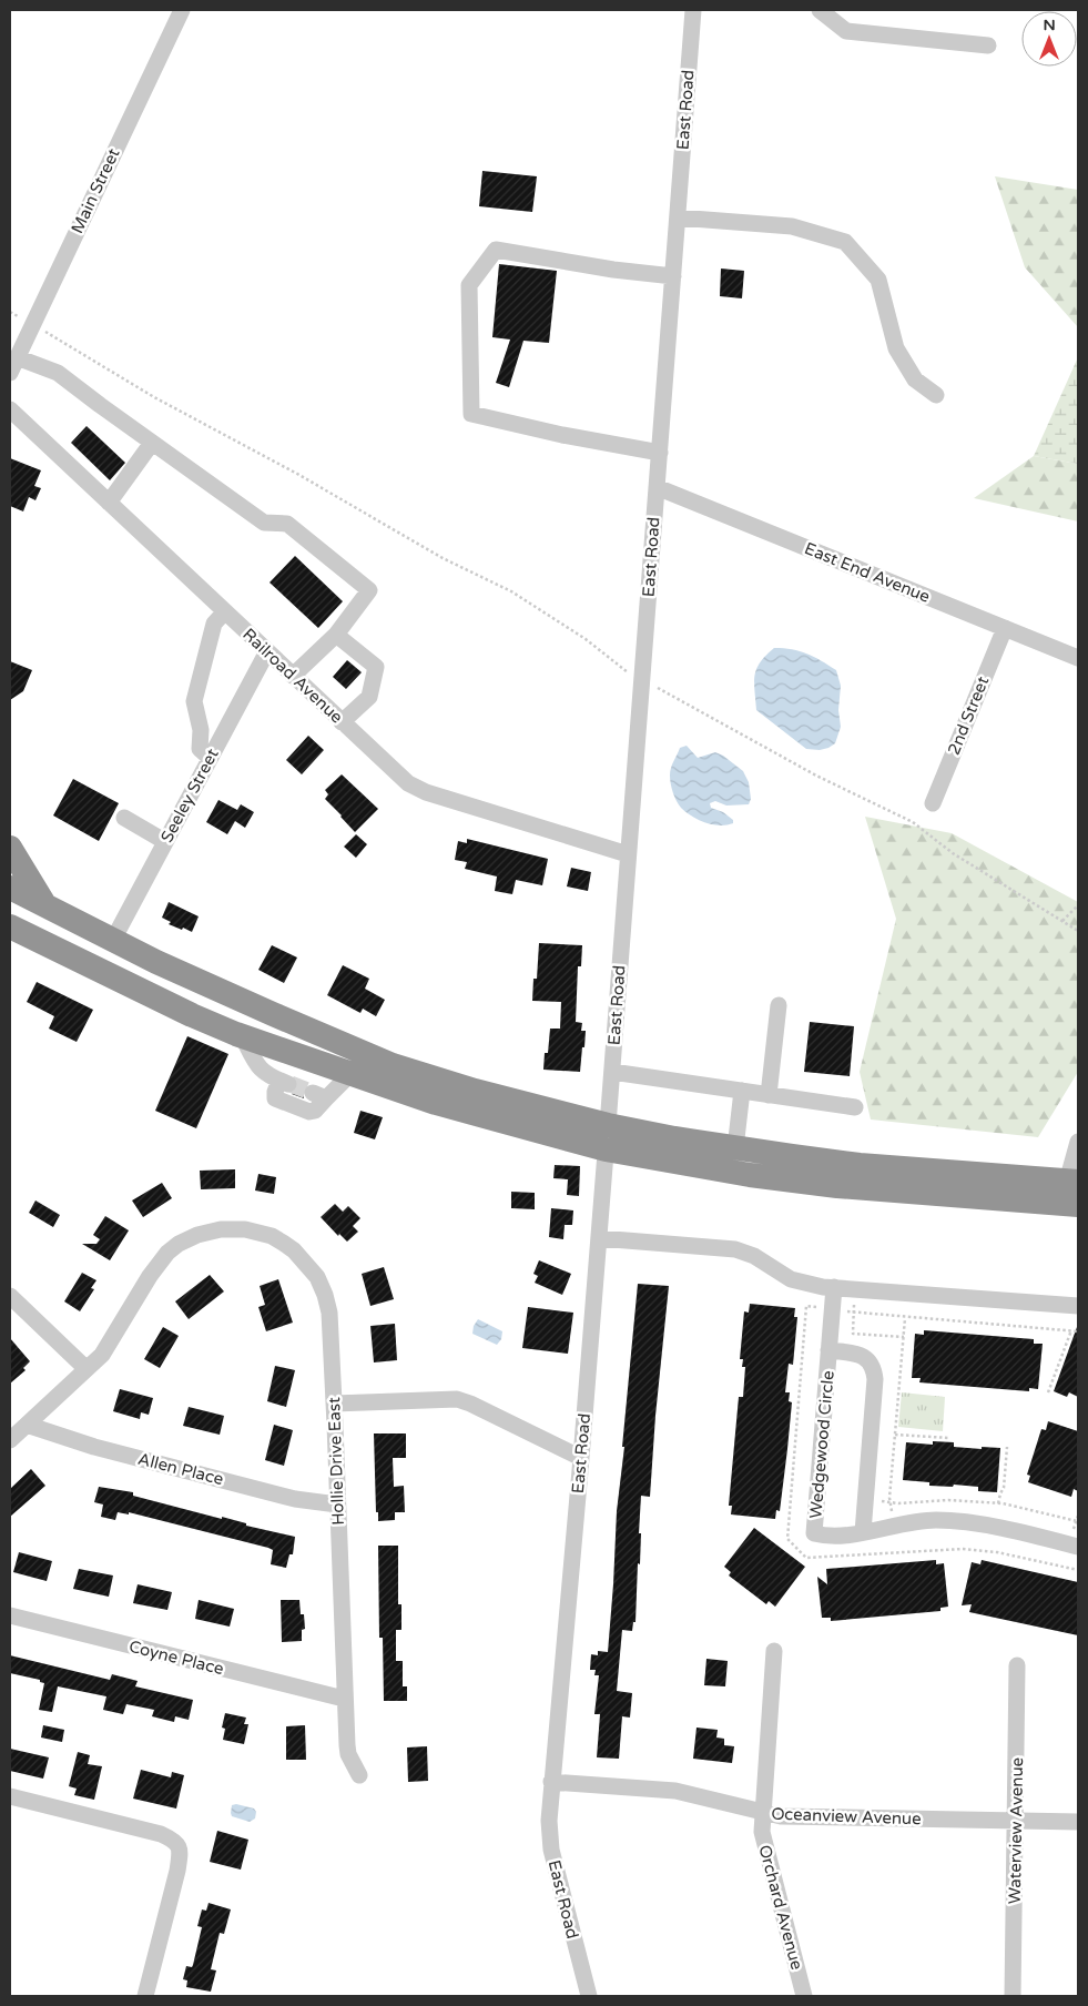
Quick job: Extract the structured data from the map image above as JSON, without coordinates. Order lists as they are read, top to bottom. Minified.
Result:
{"streets":{"street":["East Road","Main Street","East End Avenue","Railroad Avenue","2nd Street","Seeley Street","Wedgewood Circle","Hollie Drive East","Allen Place","Coyne Place","Oceanview Avenue","Waterview Avenue","Orchard Avenue"]},"crossings":[["East Road","East End Avenue"],["East Road","Railroad Avenue"],["East Road","Oceanview Avenue"],["East End Avenue","2nd Street"],["Railroad Avenue","Seeley Street"],["Hollie Drive East","Allen Place"],["Hollie Drive East","Coyne Place"],["Oceanview Avenue","Waterview Avenue"],["Oceanview Avenue","Orchard Avenue"]],"north":"top"}
